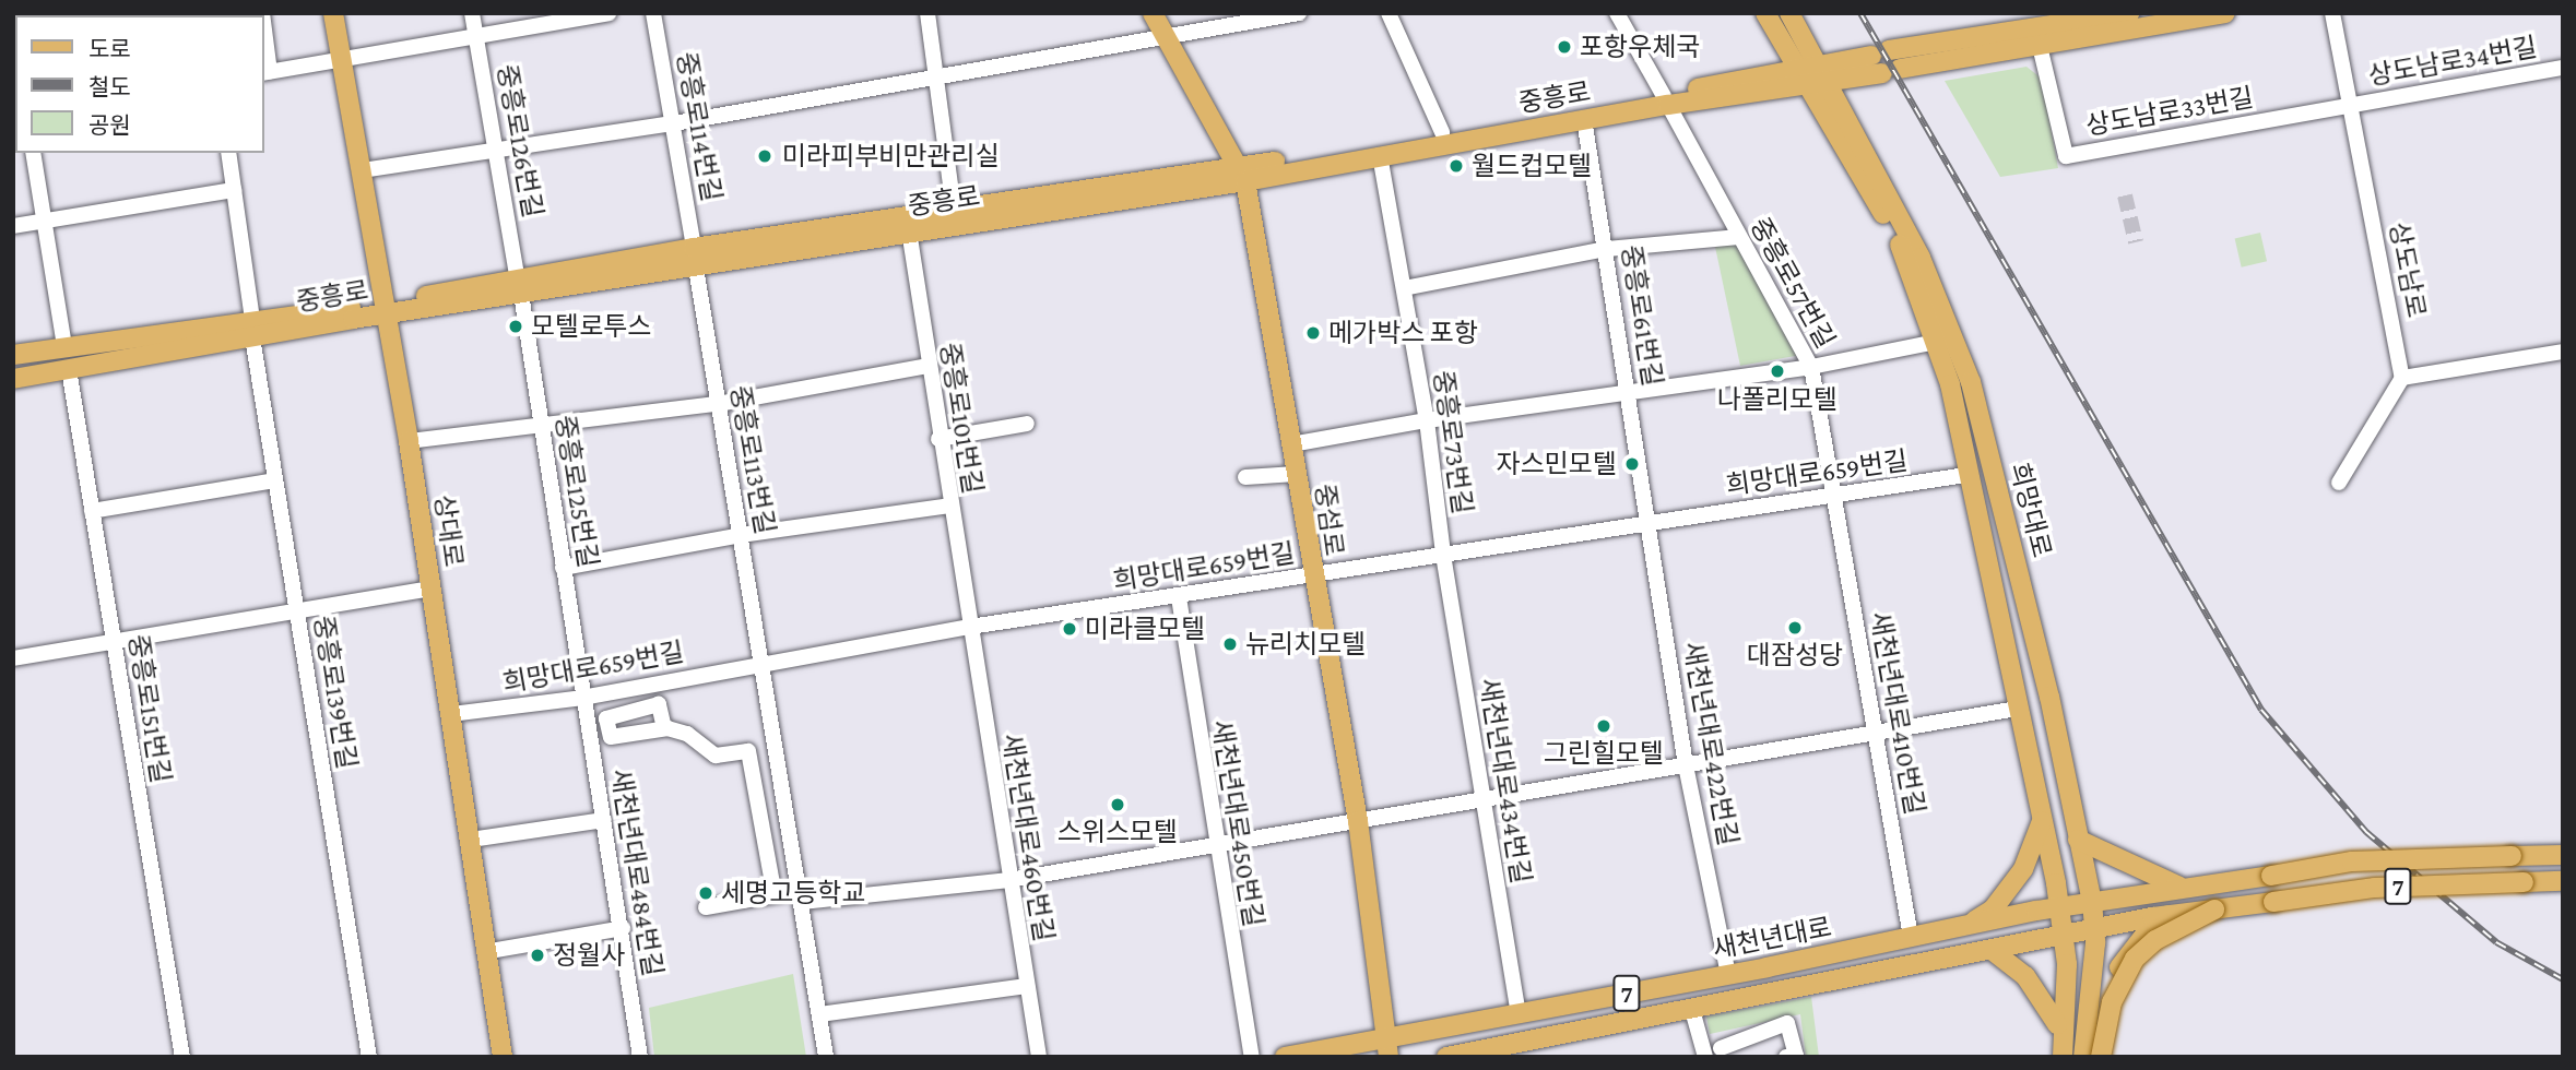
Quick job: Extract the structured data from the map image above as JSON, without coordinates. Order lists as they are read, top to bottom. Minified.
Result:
{"streets":{"main road":["중흥로","희망대로","중섬로","상대로","7","새천년대로"],"street":["상도남로34번길","상도남로33번길","중흥로114번길","중흥로126번길","상도남로","중흥로57번길","중흥로61번길","중흥로101번길","중흥로73번길","중흥로113번길","희망대로659번길","중흥로125번길","중흥로139번길","중흥로151번길","새천년대로410번길","새천년대로422번길","새천년대로434번길","새천년대로450번길","새천년대로460번길","새천년대로484번길"]},"crossings":[["상도남로34번길","상도남로33번길"],["상도남로34번길","상도남로"],["중흥로","상도남로33번길"],["중흥로","중흥로114번길"],["중흥로","중흥로126번길"],["중흥로","중흥로57번길"],["중흥로","중흥로61번길"],["중흥로","중흥로101번길"],["중흥로","중흥로73번길"],["중흥로","중흥로113번길"],["중흥로","중흥로125번길"],["중흥로","희망대로"],["중흥로","중섬로"],["중흥로","상대로"],["중흥로","중흥로139번길"],["중흥로","중흥로151번길"],["상도남로33번길","상도남로"],["중흥로114번길","중흥로113번길"],["중흥로126번길","중흥로125번길"],["중흥로57번길","희망대로659번길"],["중흥로57번길","새천년대로410번길"],["중흥로61번길","희망대로659번길"],["중흥로61번길","새천년대로422번길"],["중흥로101번길","희망대로659번길"],["중흥로101번길","새천년대로460번길"],["중흥로73번길","희망대로659번길"],["중흥로73번길","새천년대로434번길"],["중흥로113번길","희망대로659번길"],["희망대로659번길","중흥로125번길"],["희망대로659번길","희망대로"],["희망대로659번길","중섬로"],["희망대로659번길","상대로"],["희망대로659번길","새천년대로410번길"],["희망대로659번길","새천년대로422번길"],["희망대로659번길","새천년대로434번길"],["희망대로659번길","새천년대로450번길"],["희망대로659번길","새천년대로460번길"],["희망대로659번길","새천년대로484번길"],["중흥로125번길","새천년대로484번길"],["희망대로","새천년대로"],["중섬로","새천년대로"],["새천년대로410번길","새천년대로"],["새천년대로422번길","새천년대로"],["새천년대로434번길","새천년대로"]],"places":["포항우체국","미라피부비만관리실","월드컵모텔","모텔로투스","메가박스 포항","나폴리모텔","자스민모텔","대잠성당","미라클모텔","뉴리치모텔","그린힐모텔","스위스모텔","세명고등학교","정월사"],"legend":["도로","철도","공원"]}
